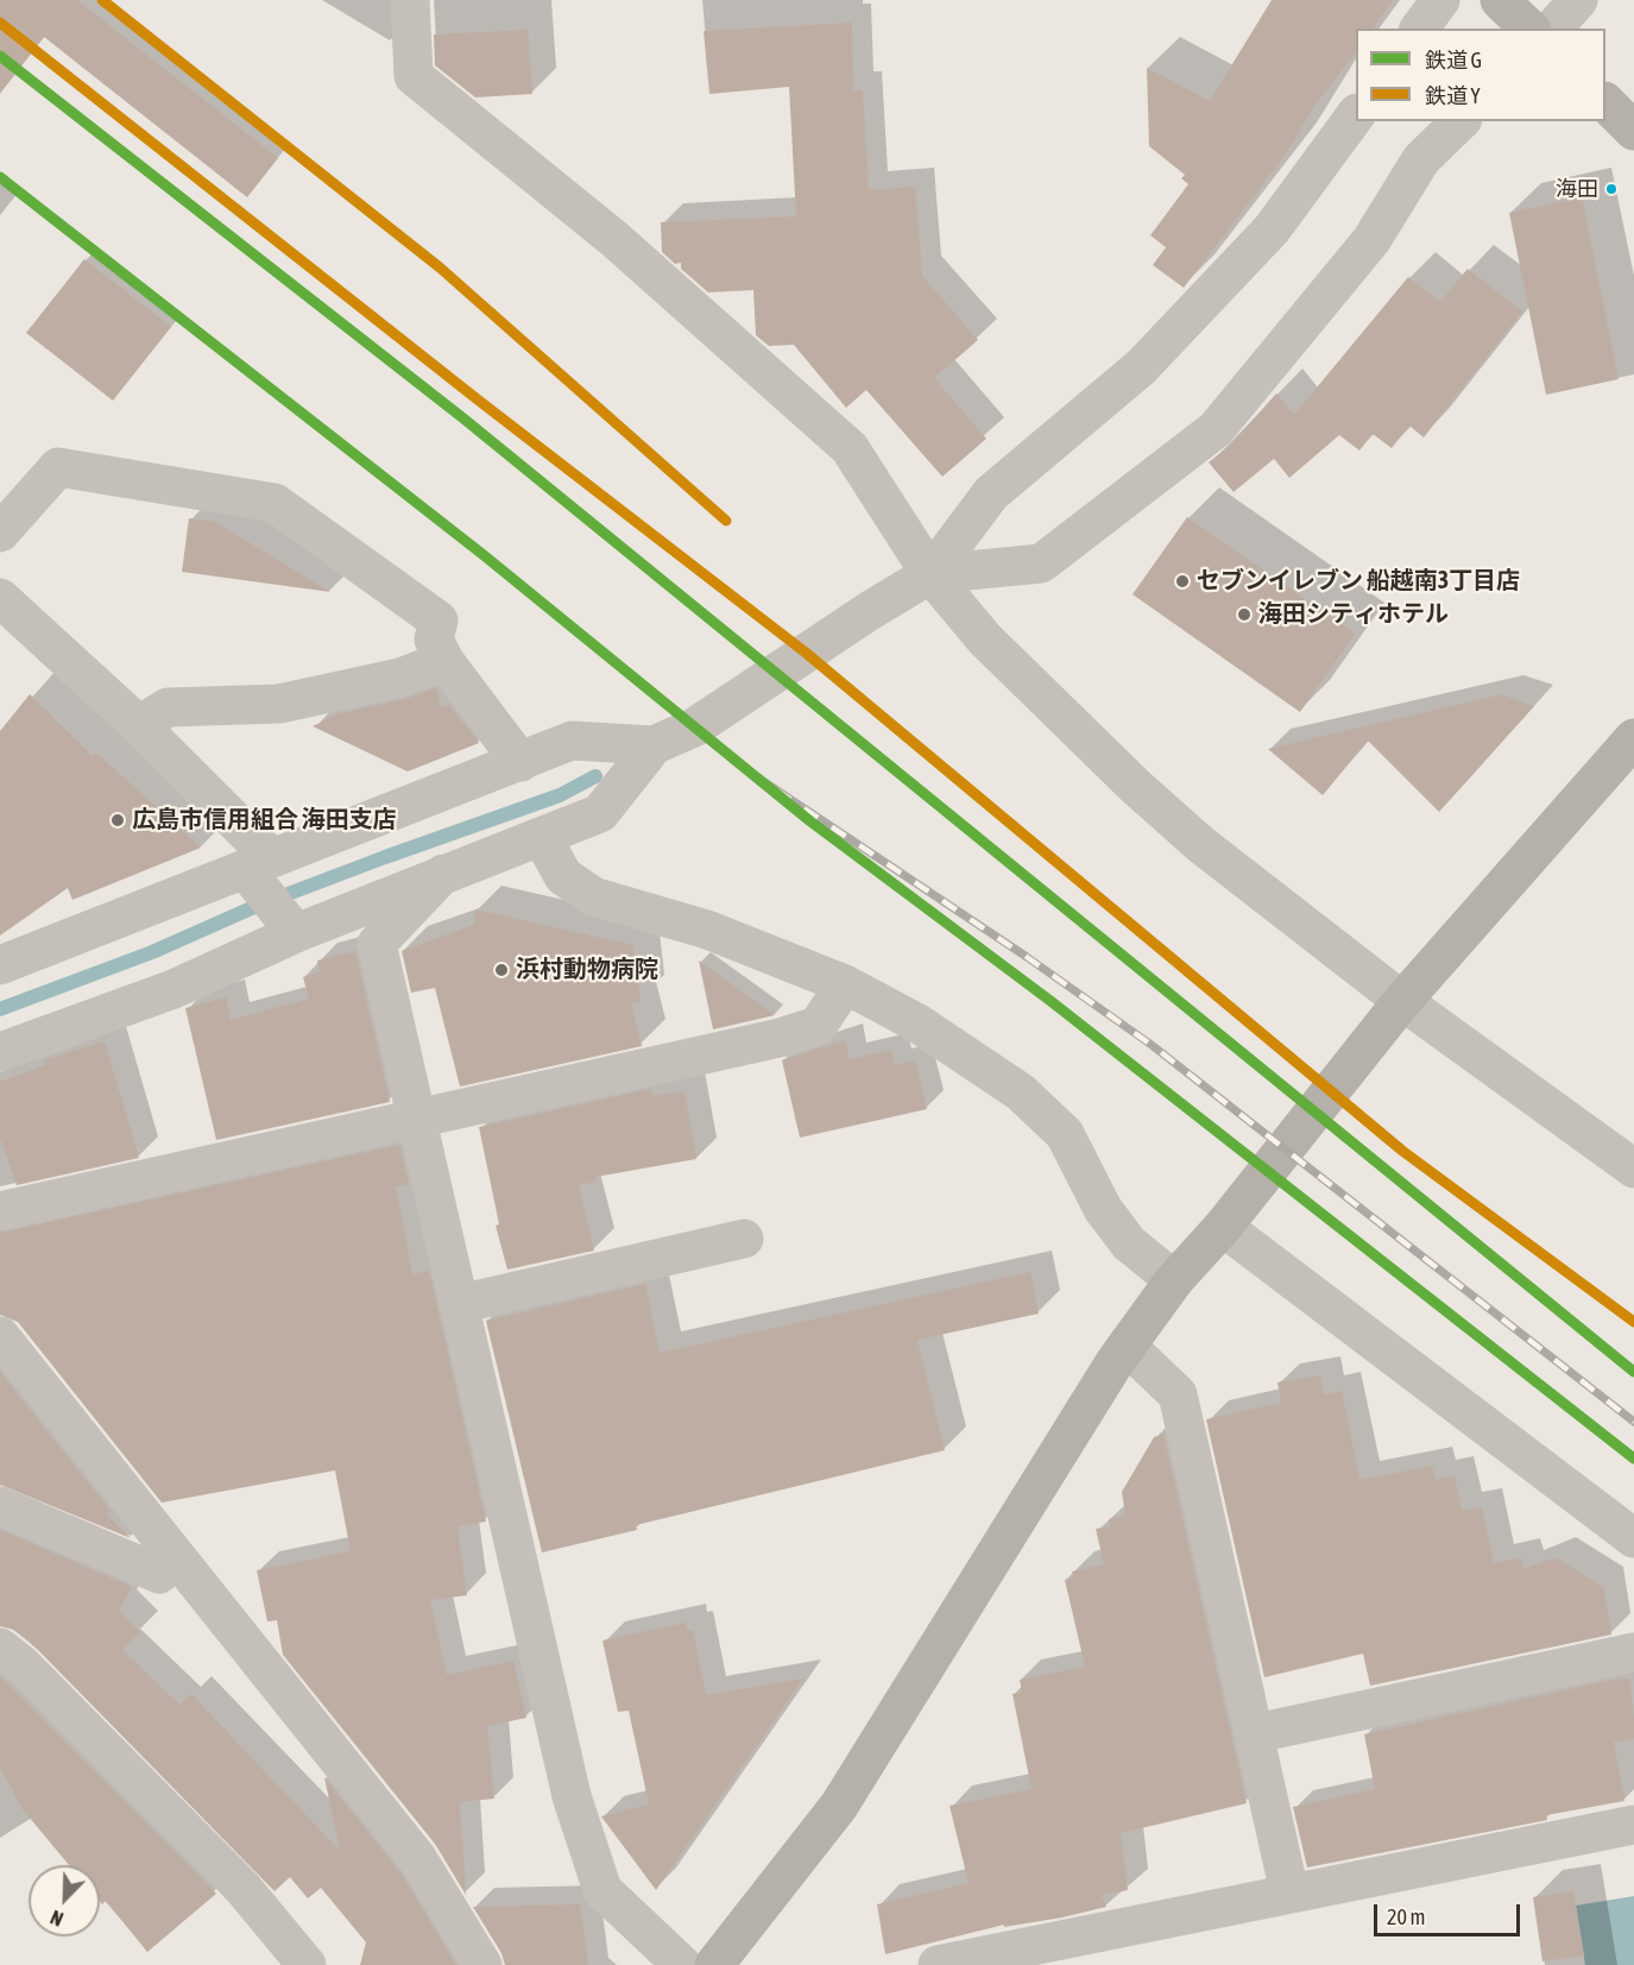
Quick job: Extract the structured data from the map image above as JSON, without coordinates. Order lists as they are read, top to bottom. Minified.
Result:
{"places":["海田","セブンイレブン 船越南3丁目店","海田シティホテル","広島市信用組合 海田支店","浜村動物病院"],"lines":["rail line Y","rail line G"],"legend":["鉄道 G","鉄道 Y"],"scale_bar":"20 m","north":"bottom left"}
